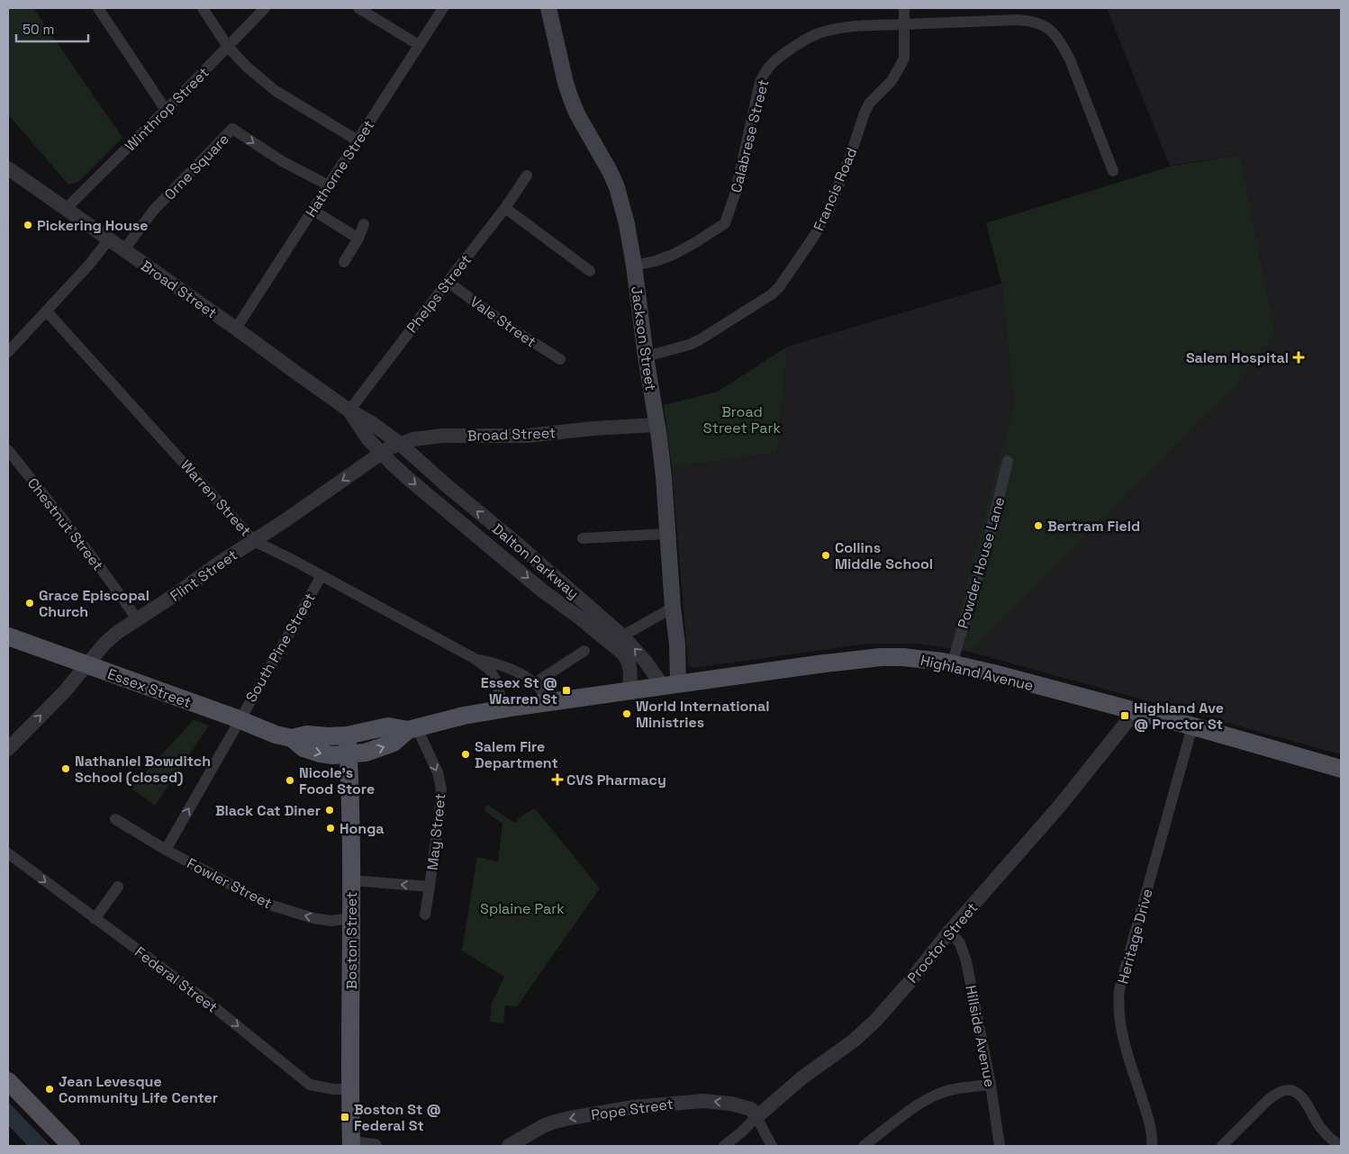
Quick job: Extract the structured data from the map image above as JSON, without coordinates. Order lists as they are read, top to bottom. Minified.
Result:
{"streets":{"main road":["Jackson Street","Highland Avenue","Essex Street","Boston Street"],"street":["Winthrop Street","Calabrese Street","Orne Square","Hathorne Street","Francis Road","Broad Street","Phelps Street","Vale Street","Warren Street","Chestnut Street","Dalton Parkway","Powder House Lane","Flint Street","South Pine Street","May Street","Fowler Street","Heritage Drive","Proctor Street","Federal Street","Hillside Avenue","Pope Street"]},"crossings":[["Winthrop Street","Broad Street"],["Calabrese Street","Francis Road"],["Calabrese Street","Jackson Street"],["Orne Square","Hathorne Street"],["Orne Square","Broad Street"],["Hathorne Street","Broad Street"],["Francis Road","Jackson Street"],["Broad Street","Phelps Street"],["Broad Street","Jackson Street"],["Broad Street","Dalton Parkway"],["Broad Street","Flint Street"],["Phelps Street","Vale Street"],["Jackson Street","Dalton Parkway"],["Jackson Street","Highland Avenue"],["Warren Street","Flint Street"],["Warren Street","South Pine Street"],["Warren Street","Highland Avenue"],["Warren Street","Essex Street"],["Chestnut Street","Flint Street"],["Dalton Parkway","Flint Street"],["Dalton Parkway","Highland Avenue"],["Powder House Lane","Highland Avenue"],["Flint Street","Essex Street"],["South Pine Street","Essex Street"],["South Pine Street","Fowler Street"],["Highland Avenue","Essex Street"],["Highland Avenue","Heritage Drive"],["Highland Avenue","Proctor Street"],["Essex Street","May Street"],["Essex Street","Boston Street"],["May Street","Boston Street"],["Fowler Street","Boston Street"],["Boston Street","Federal Street"],["Proctor Street","Hillside Avenue"],["Proctor Street","Pope Street"]],"one_way":["South Pine Street","Fowler Street","Federal Street","Pope Street"],"parks":["Broad Street Park","Splaine Park"],"places":{"other":["Pickering House","Bertram Field","Collins Middle School","Grace Episcopal Church","World International Ministries","Salem Fire Department","Nathaniel Bowditch School (closed)","Nicole's Food Store","Black Cat Diner","Honga","Jean Levesque Community Life Center"],"health":["Salem Hospital","CVS Pharmacy"],"transit":["Essex St @ Warren St","Highland Ave @ Proctor St","Boston St @ Federal St"]},"scale_bar":"50 m"}
